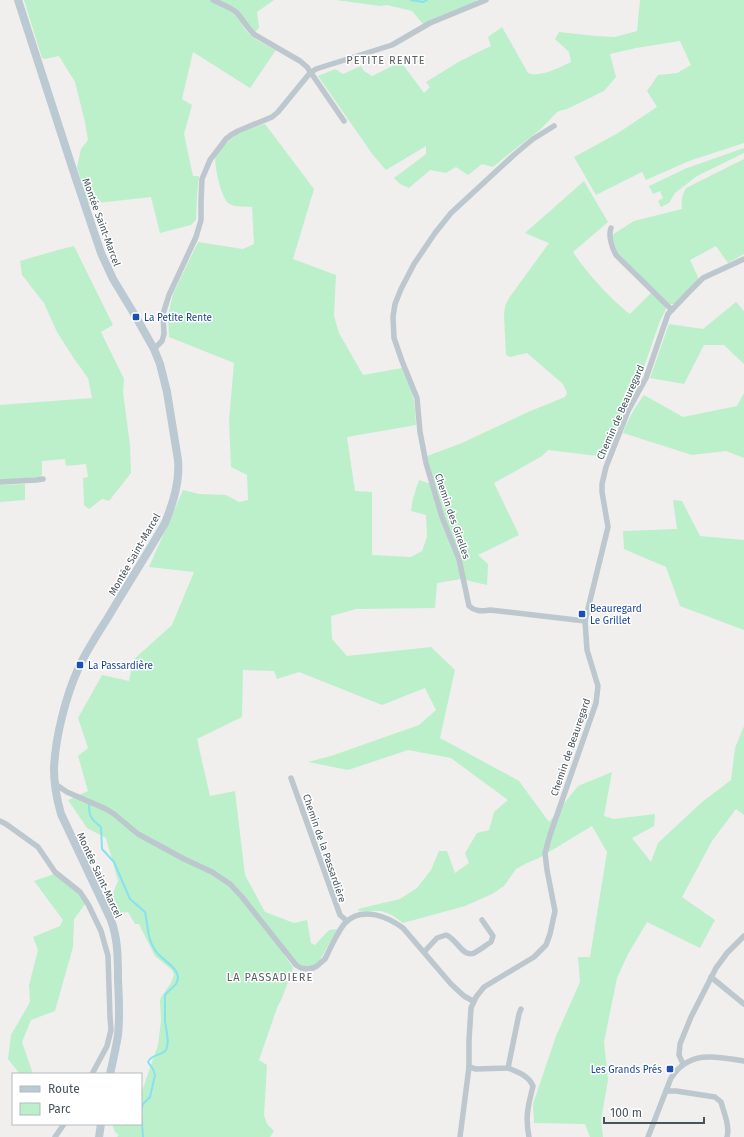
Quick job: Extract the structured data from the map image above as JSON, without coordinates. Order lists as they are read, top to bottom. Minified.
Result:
{"streets":{"main road":["Montée Saint-Marcel"],"street":["Chemin de Beauregard","Chemin des Girelles","Chemin de la Passardière"]},"crossings":[["Chemin de Beauregard","Chemin des Girelles"]],"districts":["PETITE RENTE","LA PASSADIERE"],"places":{"transit":["La Petite Rente","Beauregard Le Grillet","La Passardière","Les Grands Prés"]},"legend":["Route","Parc"],"scale_bar":"100 m"}
